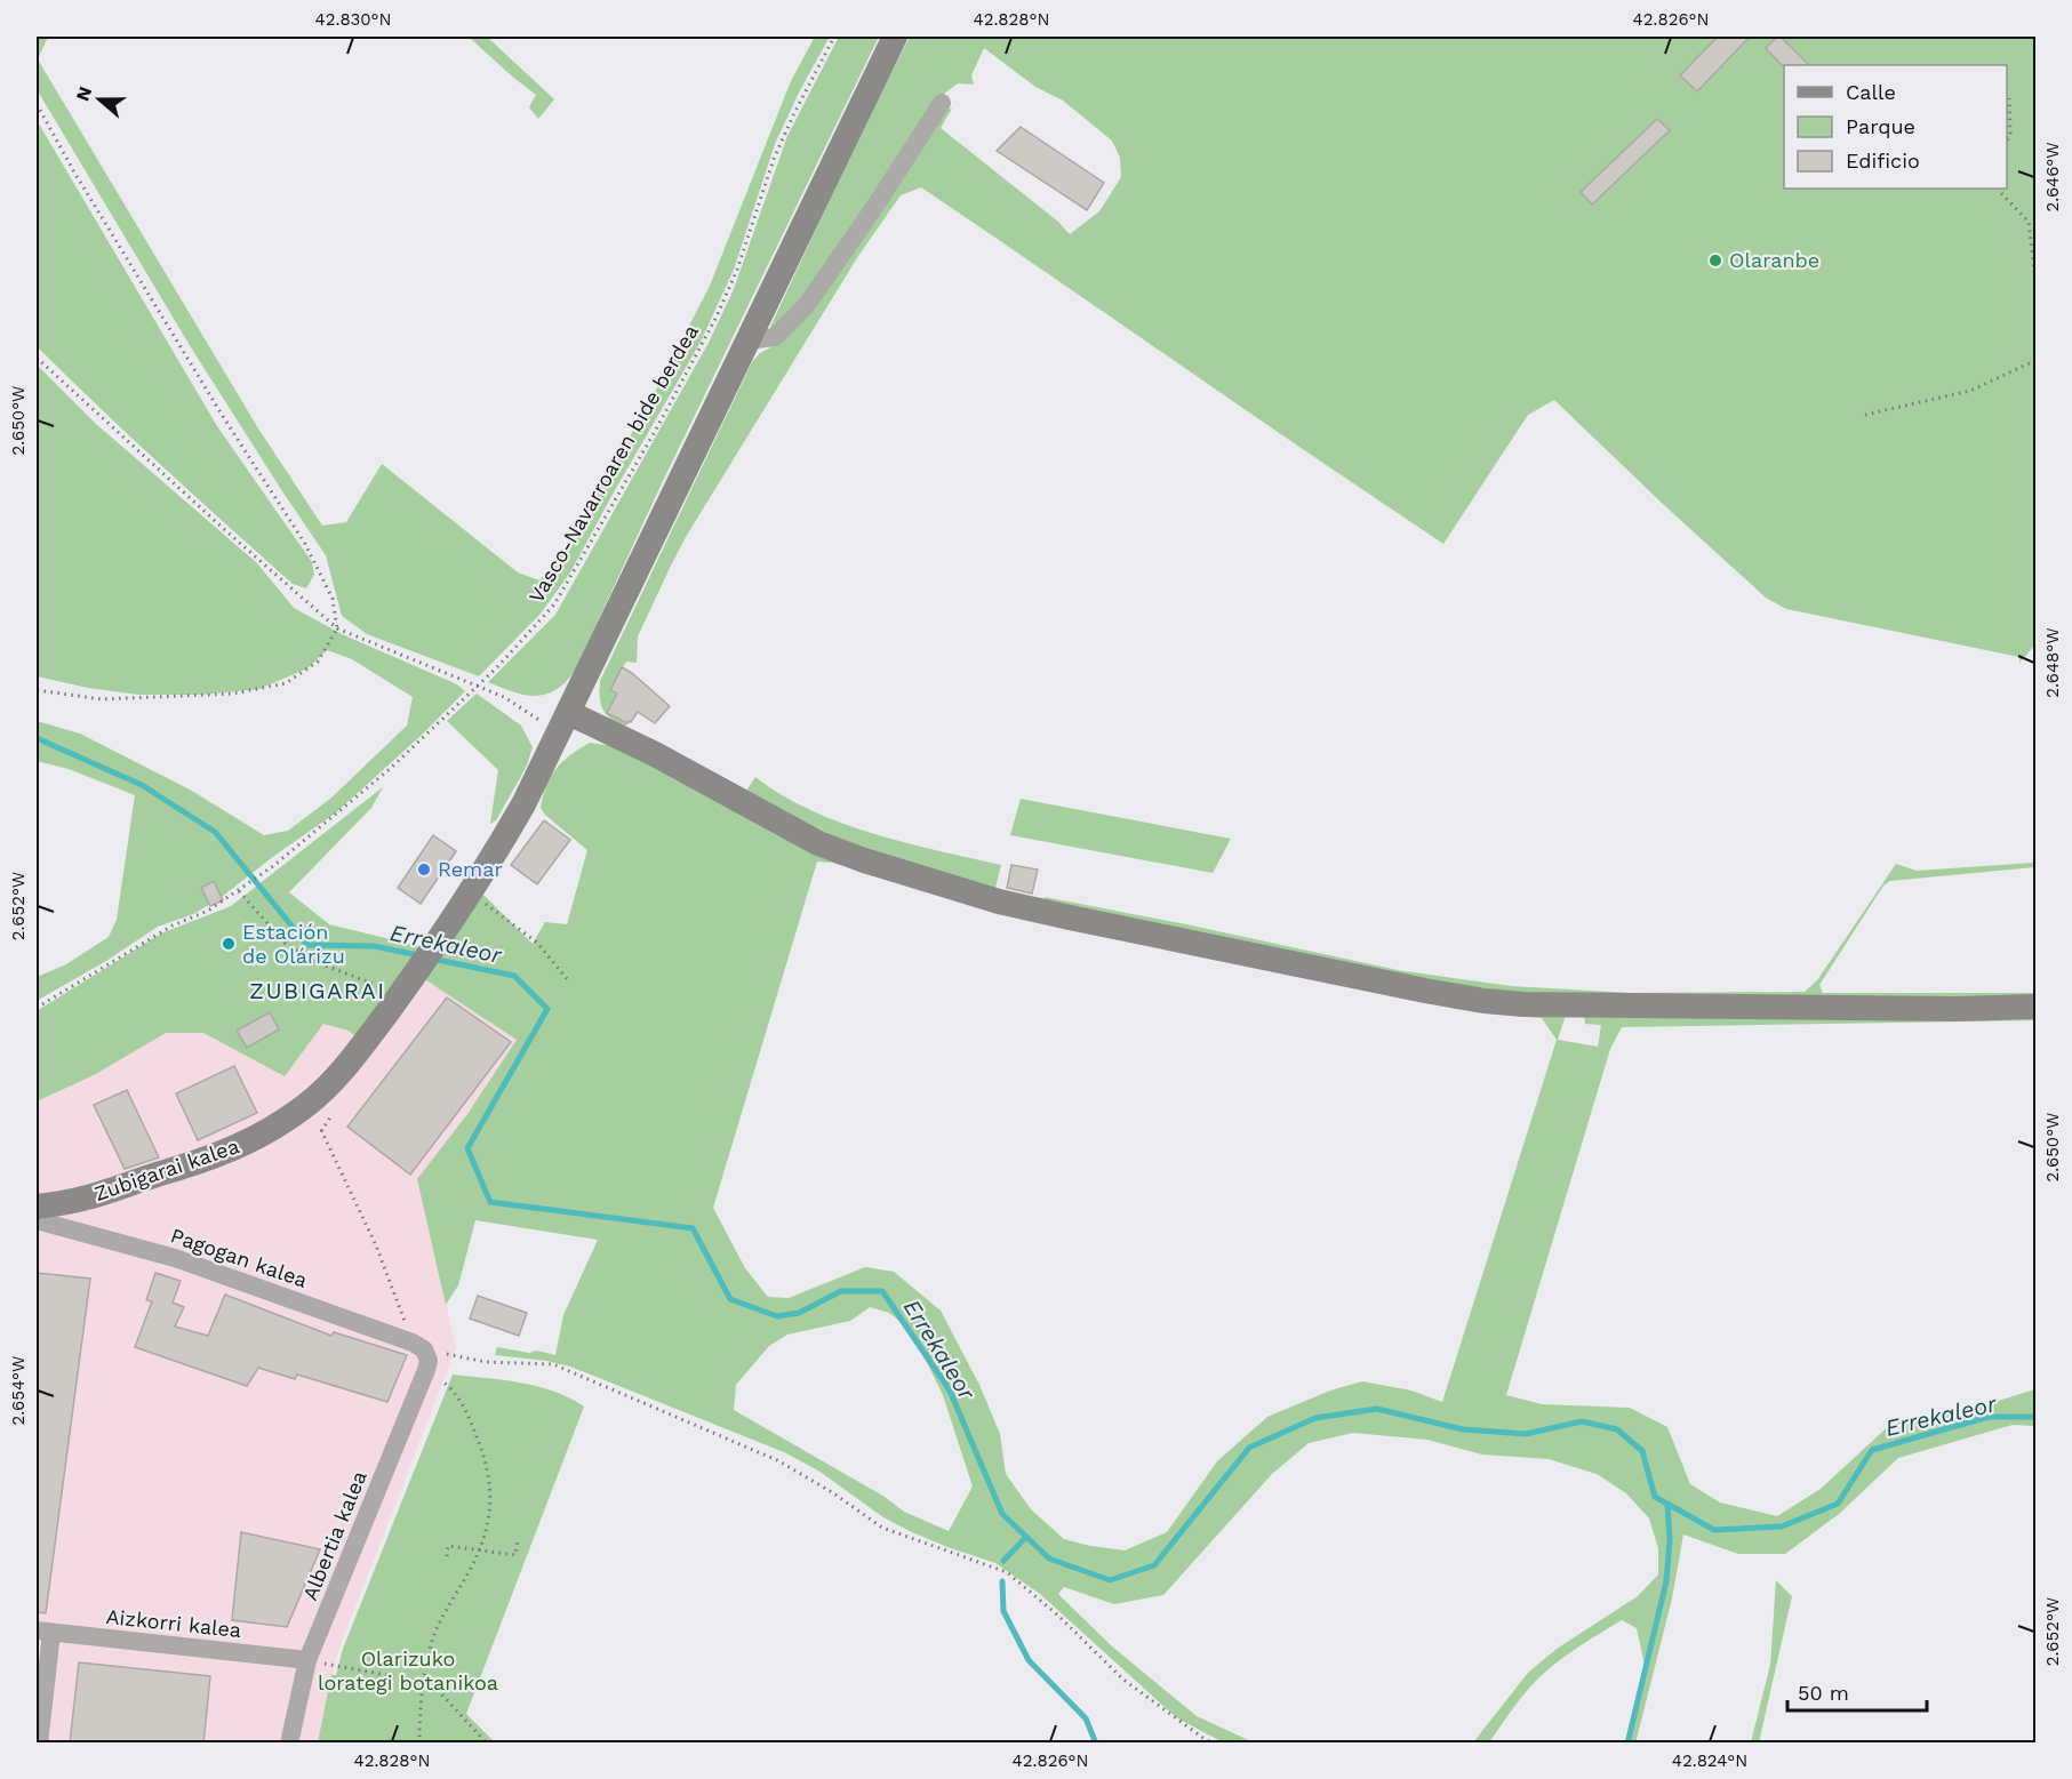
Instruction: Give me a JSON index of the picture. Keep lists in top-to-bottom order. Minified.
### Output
{"streets":{"street":["Zubigarai kalea","Pagogan kalea","Albertia kalea","Aizkorri kalea"],"path":["Vasco-Navarroaren bide berdea"]},"crossings":[["Pagogan kalea","Albertia kalea"],["Albertia kalea","Aizkorri kalea"]],"districts":["ZUBIGARAI"],"water":["Errekaleor"],"parks":["Olarizuko lorategi botanikoa"],"places":["Olaranbe","Remar","Estación de Olárizu"],"legend":["Calle","Parque","Edificio"],"scale_bar":"50 m","north":"left","coordinates":["42.830°N","42.828°N","42.826°N","2.646°W","2.650°W","2.648°W","2.652°W","2.654°W","42.824°N"]}
